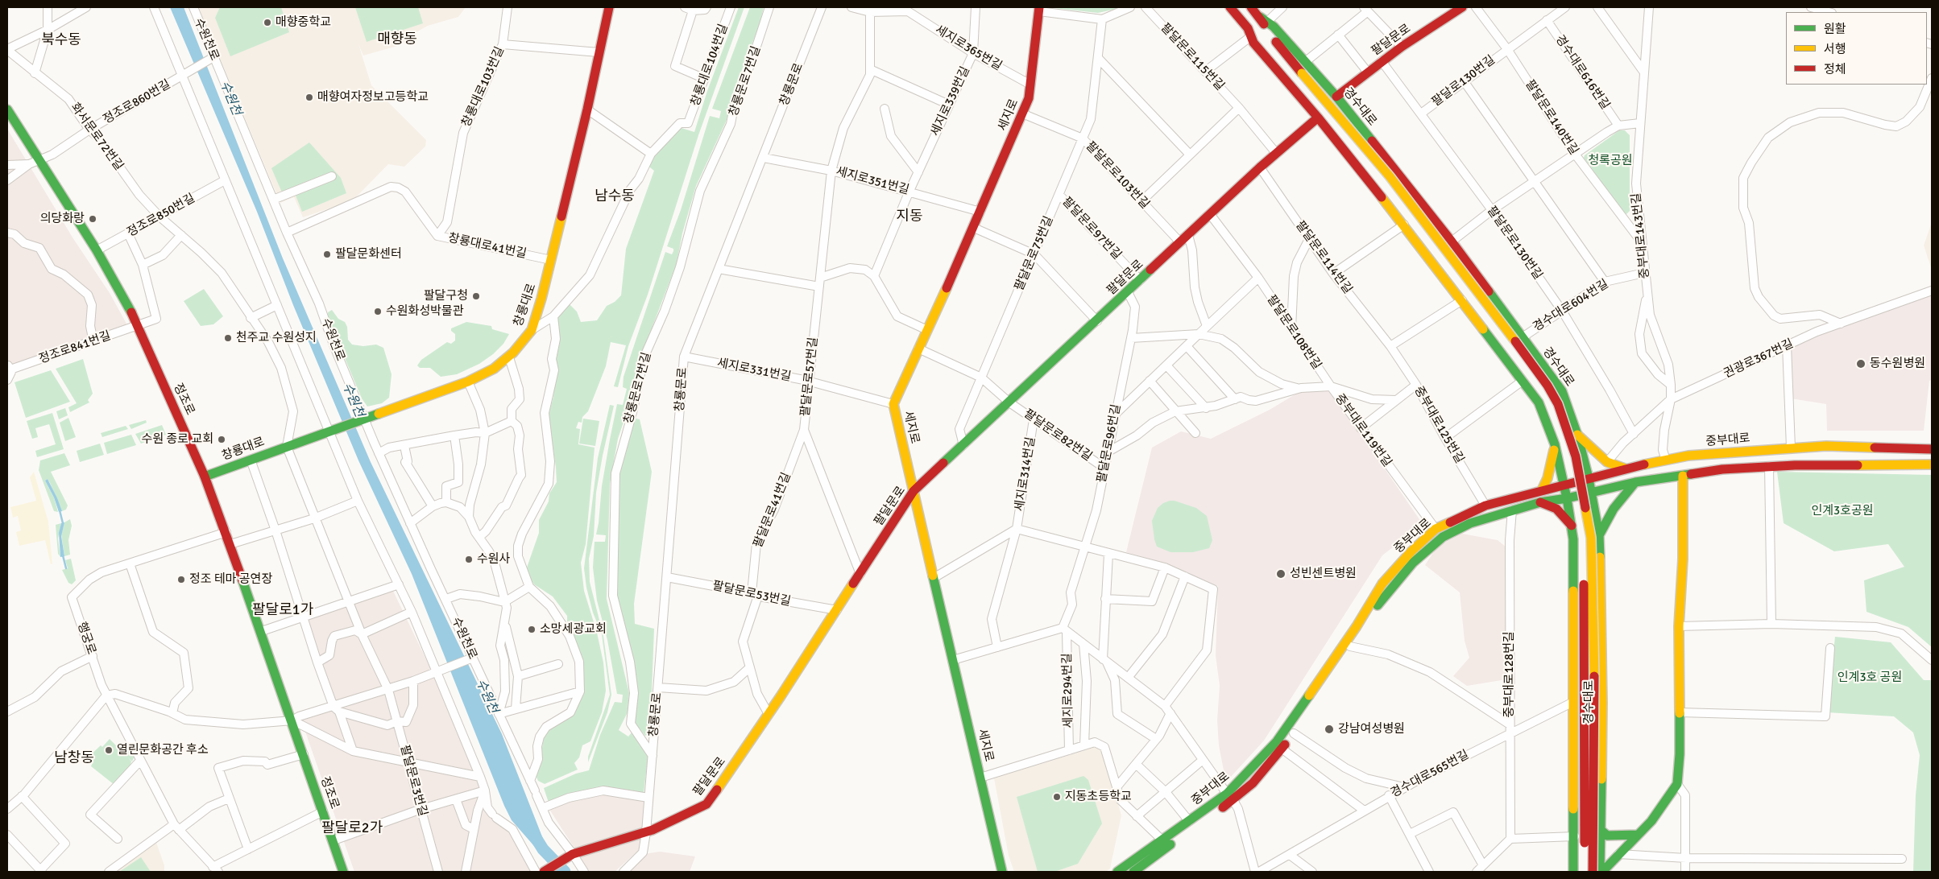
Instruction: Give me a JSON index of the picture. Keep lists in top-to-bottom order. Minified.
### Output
{"streets":{"main road":["팔달문로","경수대로","세지로","창룡대로","정조로","중부대로"],"street":["수원천로","세지로365번길","팔달문로115번길","창룡대로104번길","경수대로616번길","창룡문로7번길","팔달로130번길","창룡문로","창룡대로103번길","세지로339번길","정조로860번길","팔달문로140번길","화서문로72번길","팔달문로103번길","세지로351번길","정조로850번길","팔달문로97번길","중부대로143번길","팔달문로130번길","창룡대로41번길","팔달문로75번길","팔달문로114번길","경수대로604번길","팔달문로108번길","정조로841번길","권광로367번길","세지로331번길","팔달문로57번길","중부대로125번길","중부대로119번길","팔달문로82번길","팔달문로96번길","세지로314번길","팔달문로41번길","팔달문로53번길","행궁로","중부대로128번길","세지로294번길","경수대로565번길","팔달문로3번길"]},"crossings":[["수원천로","팔달문로"],["수원천로","정조로860번길"],["수원천로","창룡대로41번길"],["수원천로","창룡대로"],["팔달문로","팔달문로115번길"],["팔달문로","창룡문로"],["팔달문로","경수대로"],["팔달문로","세지로"],["팔달문로","팔달문로103번길"],["팔달문로","팔달문로97번길"],["팔달문로","팔달문로130번길"],["팔달문로","팔달문로75번길"],["팔달문로","팔달문로114번길"],["팔달문로","팔달문로108번길"],["팔달문로","팔달문로57번길"],["팔달문로","팔달문로82번길"],["팔달문로","팔달문로96번길"],["팔달문로","팔달문로41번길"],["팔달문로","팔달문로53번길"],["세지로365번길","세지로339번길"],["세지로365번길","세지로"],["세지로365번길","팔달문로57번길"],["창룡문로7번길","창룡문로"],["팔달로130번길","팔달문로140번길"],["팔달로130번길","팔달문로130번길"],["창룡문로","세지로351번길"],["창룡문로","세지로331번길"],["창룡문로","팔달문로53번길"],["창룡대로103번길","창룡대로41번길"],["세지로339번길","세지로351번길"],["정조로860번길","화서문로72번길"],["정조로860번길","정조로"],["경수대로","경수대로604번길"],["경수대로","중부대로"],["경수대로","경수대로565번길"],["세지로","팔달문로103번길"],["세지로","세지로351번길"],["세지로","세지로331번길"],["세지로","팔달문로82번길"],["팔달문로140번길","중부대로143번길"],["화서문로72번길","정조로850번길"],["화서문로72번길","창룡대로"],["화서문로72번길","팔달문로3번길"],["팔달문로103번길","팔달문로75번길"],["세지로351번길","팔달문로57번길"],["정조로850번길","정조로"],["팔달문로97번길","팔달문로75번길"],["중부대로143번길","경수대로604번길"],["중부대로143번길","권광로367번길"],["중부대로143번길","중부대로"],["팔달문로130번길","경수대로604번길"],["팔달문로130번길","권광로367번길"],["창룡대로41번길","창룡대로"],["팔달문로75번길","팔달문로82번길"],["팔달문로114번길","중부대로125번길"],["창룡대로","정조로"],["창룡대로","팔달문로3번길"],["팔달문로108번길","중부대로119번길"],["팔달문로108번길","팔달문로82번길"],["정조로841번길","정조로"],["세지로331번길","팔달문로57번길"],["팔달문로57번길","팔달문로41번길"],["정조로","행궁로"],["중부대로125번길","중부대로"],["중부대로119번길","팔달문로82번길"],["중부대로119번길","중부대로"],["팔달문로82번길","팔달문로96번길"],["팔달문로82번길","세지로314번길"],["중부대로","중부대로128번길"],["팔달문로96번길","세지로294번길"],["팔달문로41번길","팔달문로53번길"],["중부대로128번길","경수대로565번길"]],"districts":["매향동","북수동","남수동","지동","팔달로1가","남창동","팔달로2가"],"water":["수원천"],"parks":["청록공원","인계3호공원","인계3호 공원"],"places":["매향중학교","매향여자정보고등학교","의당화랑","팔달문화센터","팔달구청","수원화성박물관","천주교 수원성지","동수원병원","수원 종로 교회","수원사","성빈센트병원","정조 테마 공연장","소망세광교회","강남여성병원","열린문화공간 후소","지동초등학교"],"legend":["원활","서행","정체"]}
